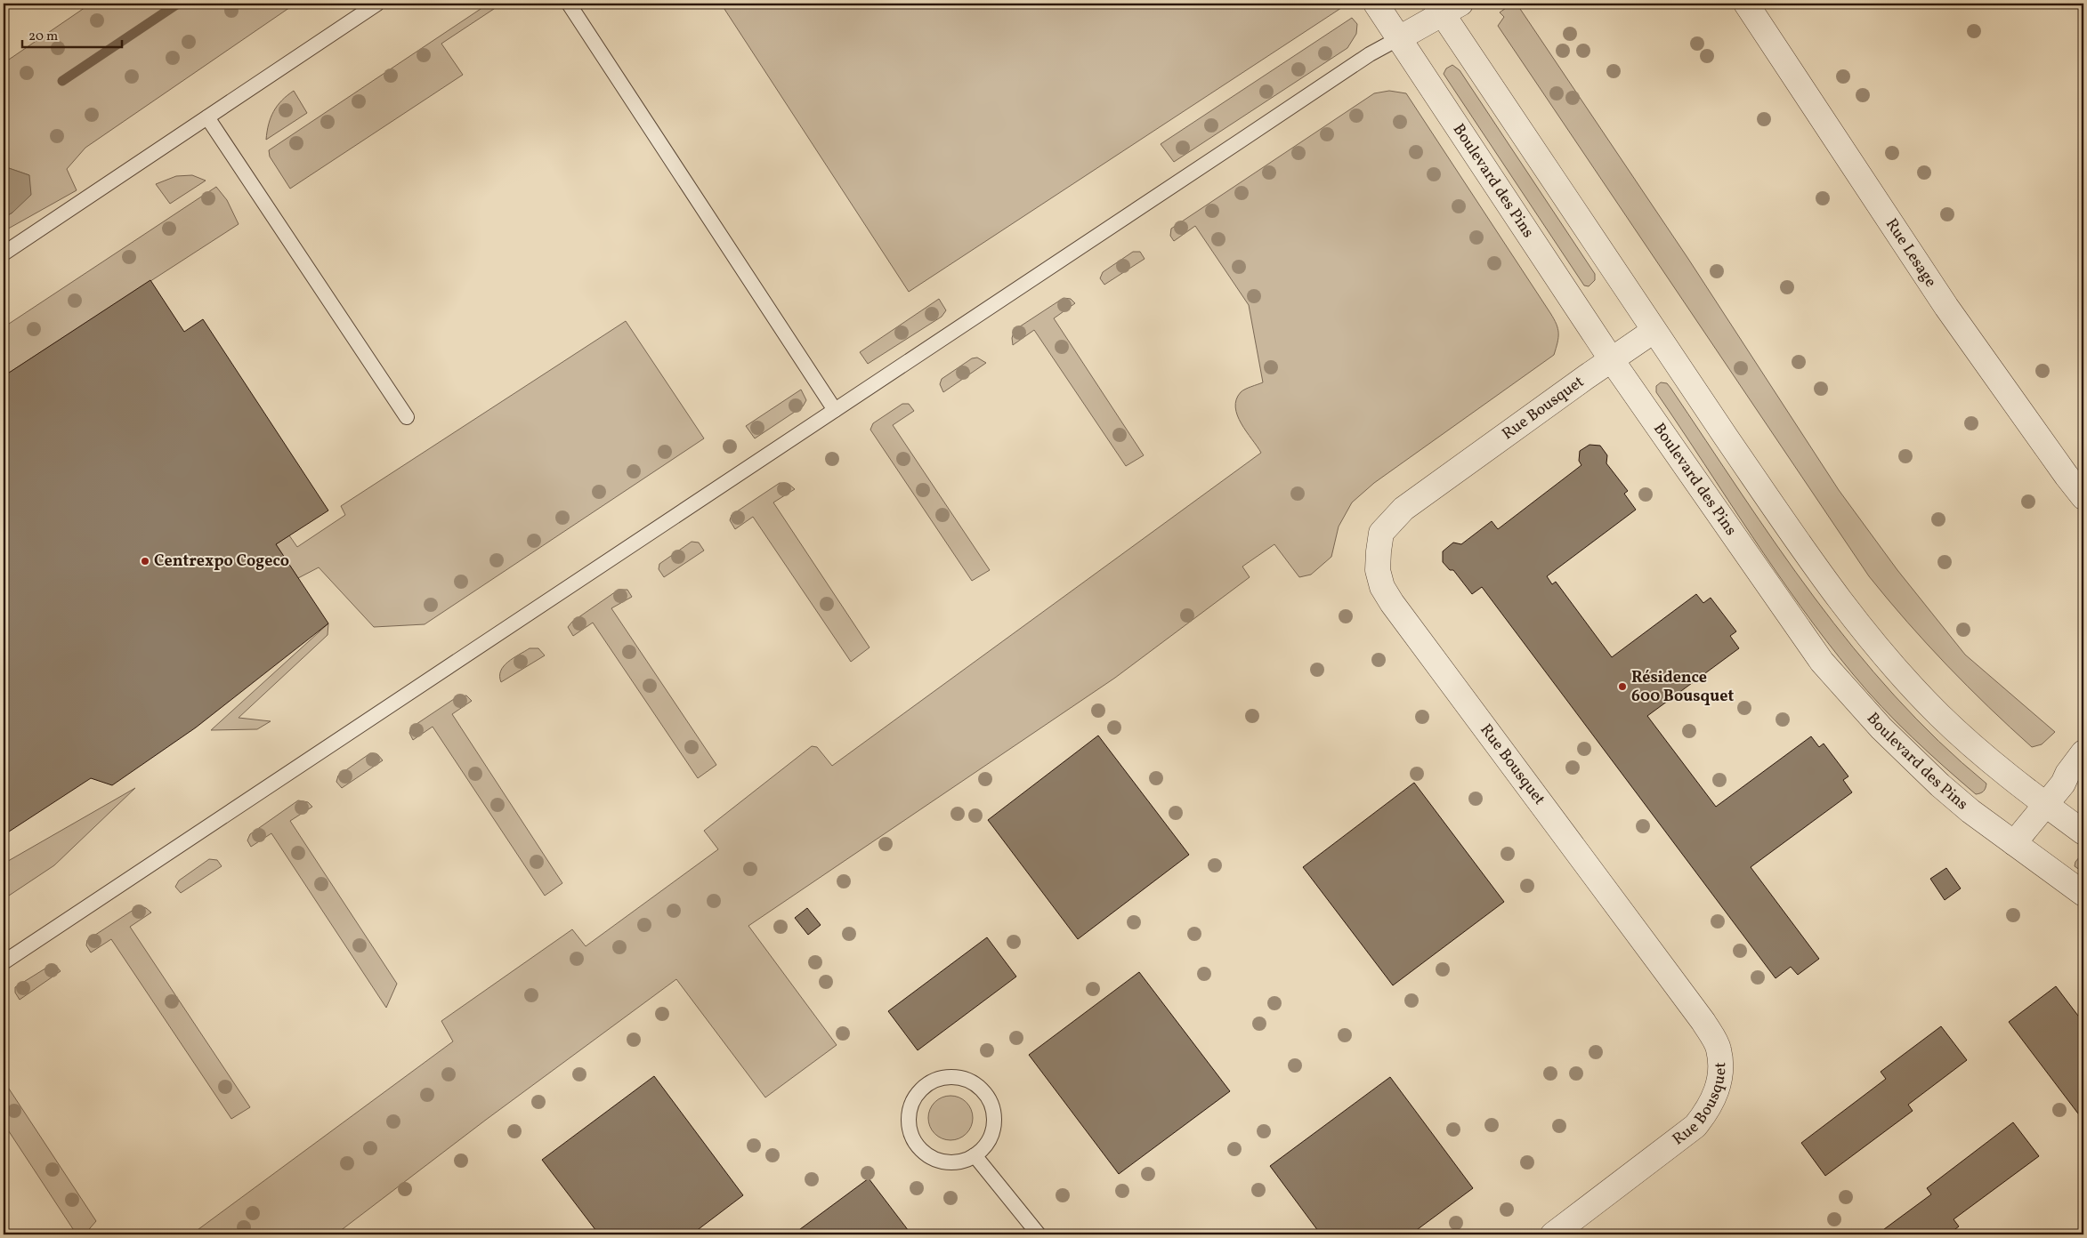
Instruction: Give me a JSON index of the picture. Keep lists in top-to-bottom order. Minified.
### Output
{"streets":{"street":["Boulevard des Pins","Rue Lesage","Rue Bousquet"]},"crossings":[["Boulevard des Pins","Rue Bousquet"]],"places":["Centrexpo Cogeco","Résidence 600 Bousquet"],"scale_bar":"20 m"}
